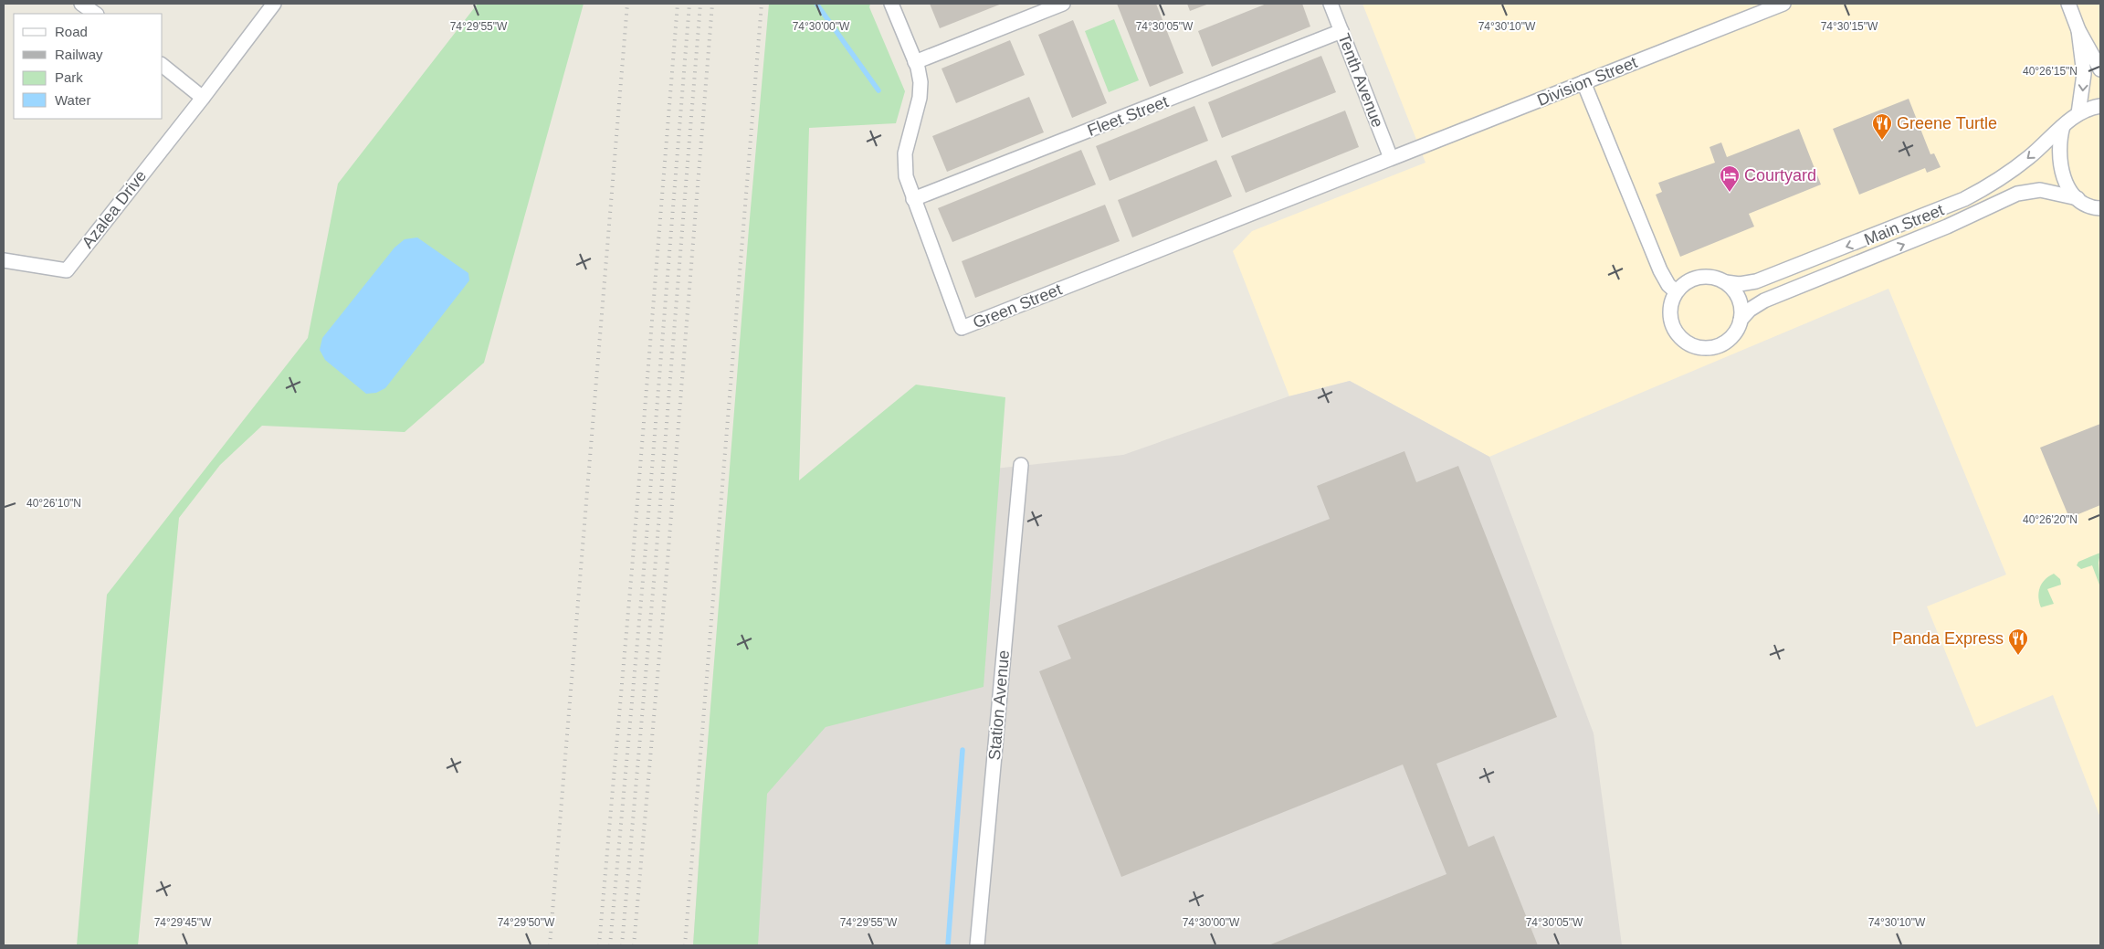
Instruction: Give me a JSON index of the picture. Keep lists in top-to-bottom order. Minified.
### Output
{"streets":{"street":["Tenth Avenue","Division Street","Fleet Street","Azalea Drive","Main Street","Green Street","Station Avenue"]},"crossings":[["Tenth Avenue","Division Street"],["Tenth Avenue","Fleet Street"],["Tenth Avenue","Green Street"],["Division Street","Green Street"],["Fleet Street","Green Street"]],"places":{"restaurant":["Greene Turtle","Panda Express"],"hotel":["Courtyard"]},"legend":["Road","Railway","Park","Water"],"coordinates":["74°29'55\"W","74°30'00\"W","74°30'05\"W","74°30'10\"W","74°30'15\"W","40°26'15\"N","40°26'10\"N","40°26'20\"N","74°29'45\"W","74°29'50\"W"]}
